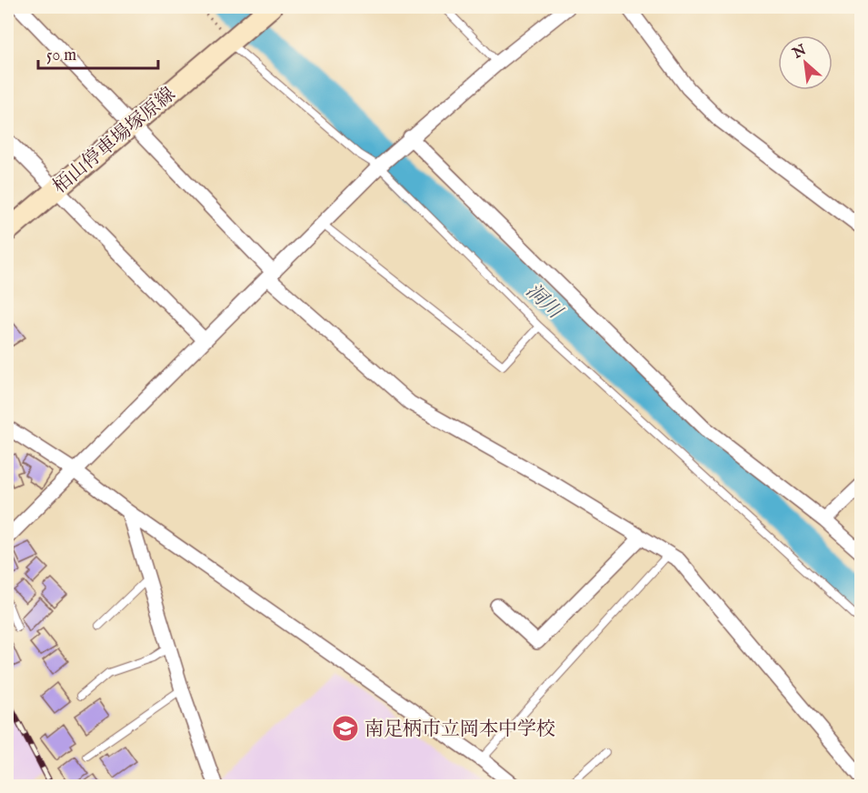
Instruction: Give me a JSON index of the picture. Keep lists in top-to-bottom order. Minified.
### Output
{"streets":{"main road":["栢山停車場塚原線"]},"water":["洞川"],"places":{"school or university":["南足柄市立岡本中学校"]},"scale_bar":"50 m","north":"top left"}
